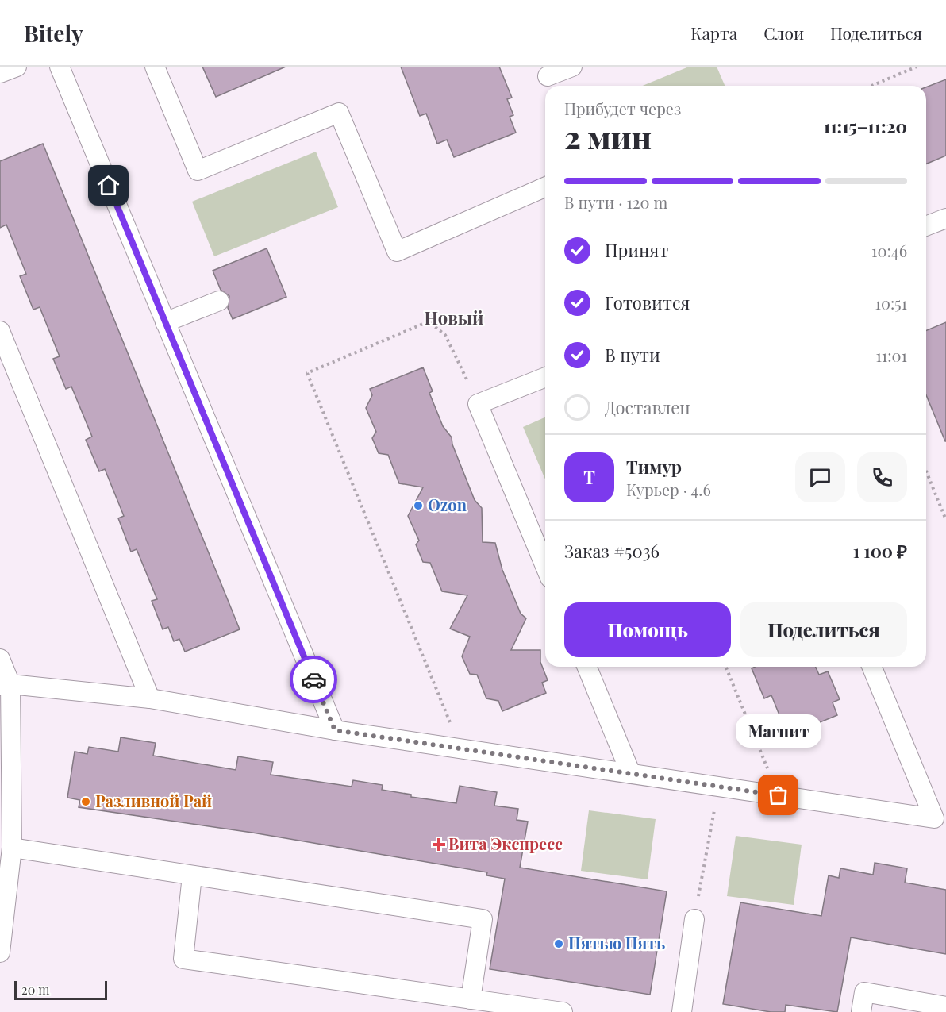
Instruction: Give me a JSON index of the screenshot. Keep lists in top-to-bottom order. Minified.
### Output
{"districts":["Новый"],"places":{"other":["Ozon","Магнит","Разливной Рай","Пятью Пять"],"health":["Вита Экспресс"]},"scale_bar":"20 m","page":{"header":"Bitely","nav":["Карта","Слои","Поделиться"],"heading":["2 мин","Прибудет через","11:15–11:20"],"panel":["Тимур","Курьер · 4.6","Заказ #5036","1 100 ₽"],"bar":"В пути · 120 m","list":[["Принят","10:46"],["Готовится","10:51"],["В пути","11:01"],"Доставлен"],"round":"Т","buttons":["Помощь","Поделиться"],"bubble":"Магнит","scale":"20 m"}}
